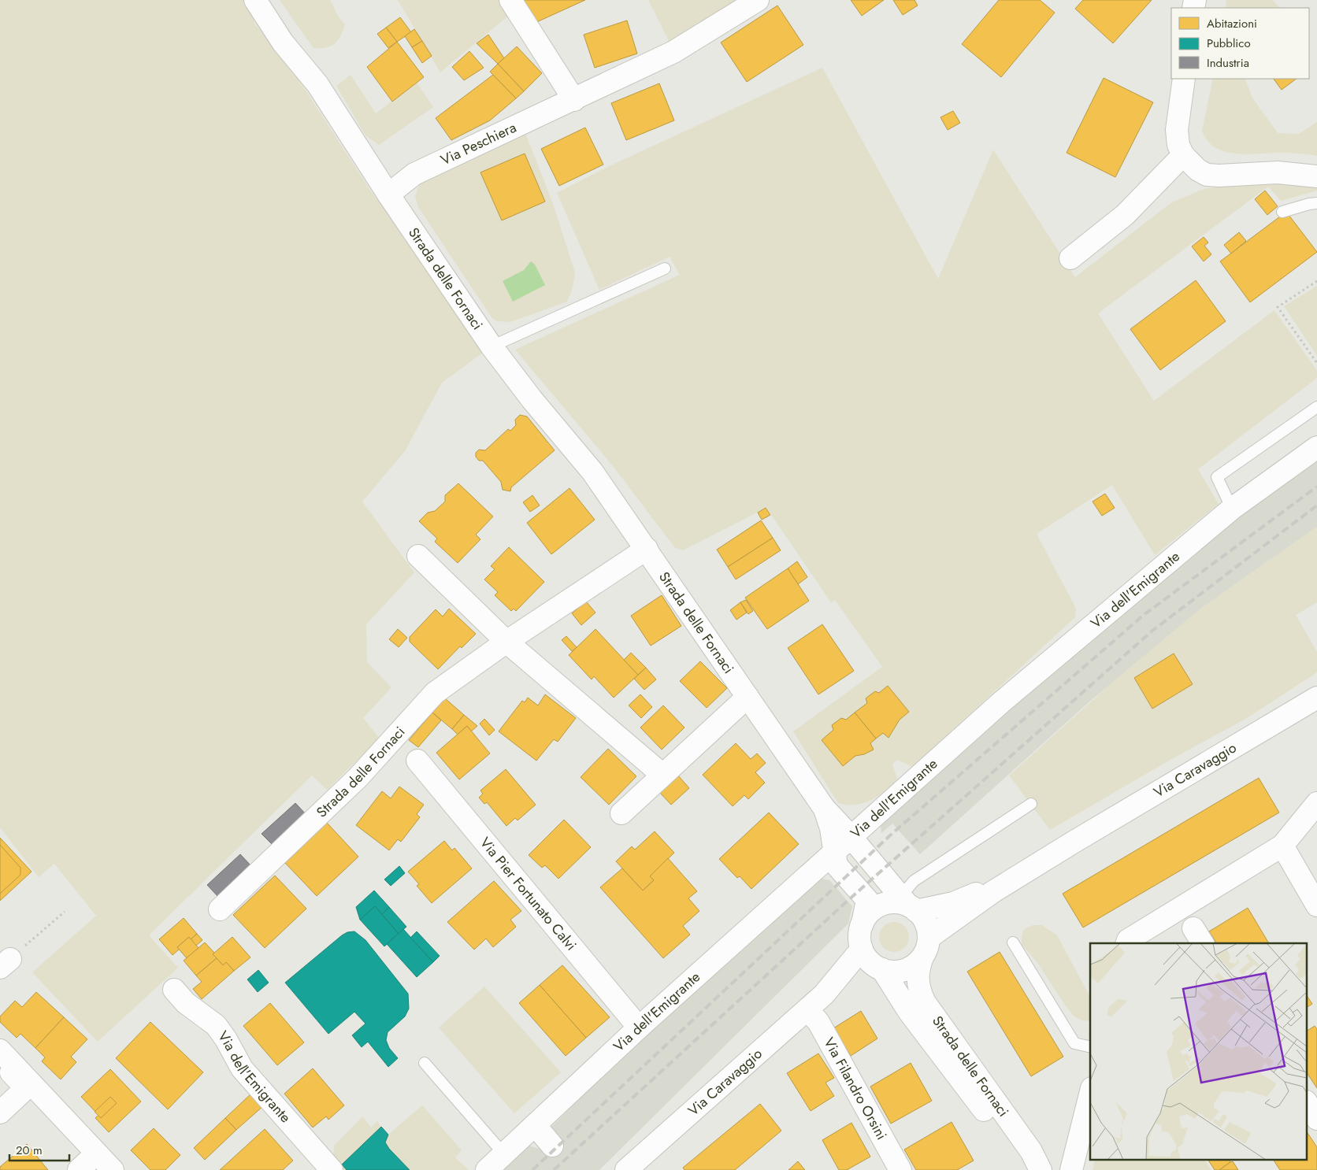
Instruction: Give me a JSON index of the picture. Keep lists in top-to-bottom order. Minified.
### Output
{"streets":{"street":["Via Peschiera","Strada delle Fornaci","Via dell'Emigrante","Via Caravaggio","Via Pier Fortunato Calvi","Via Filandro Orsini"]},"crossings":[["Via Peschiera","Strada delle Fornaci"],["Strada delle Fornaci","Via dell'Emigrante"],["Strada delle Fornaci","Via Caravaggio"],["Via dell'Emigrante","Via Pier Fortunato Calvi"],["Via Caravaggio","Via Filandro Orsini"]],"legend":["Abitazioni","Pubblico","Industria"],"scale_bar":"20 m"}
